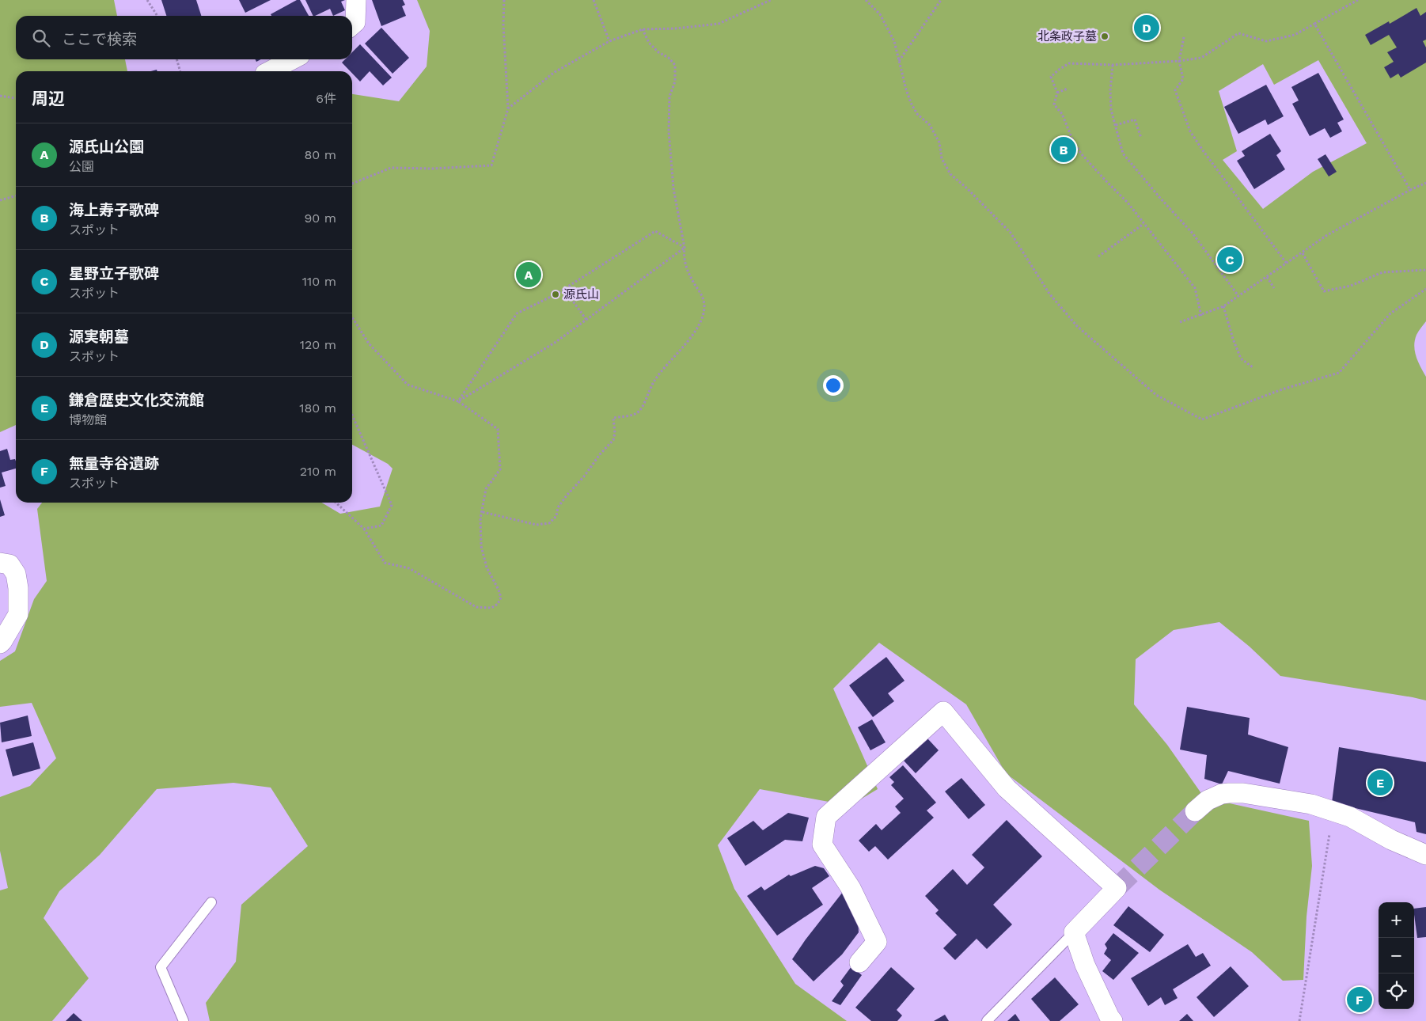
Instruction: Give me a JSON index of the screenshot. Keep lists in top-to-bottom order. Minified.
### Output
{"places":["北条政子墓","源氏山"],"page":{"pins":["D","B","C","A","E","F"],"search":"ここで検索","heading":["周辺","6件"],"list":[{"mark":"A","name":"源氏山公園","note":"公園","value":"80 m"},{"mark":"B","name":"海上寿子歌碑","note":"スポット","value":"90 m"},{"mark":"C","name":"星野立子歌碑","note":"スポット","value":"110 m"},{"mark":"D","name":"源実朝墓","note":"スポット","value":"120 m"},{"mark":"E","name":"鎌倉歴史文化交流館","note":"博物館","value":"180 m"},{"mark":"F","name":"無量寺谷遺跡","note":"スポット","value":"210 m"}],"map_buttons":["+","−"]}}
